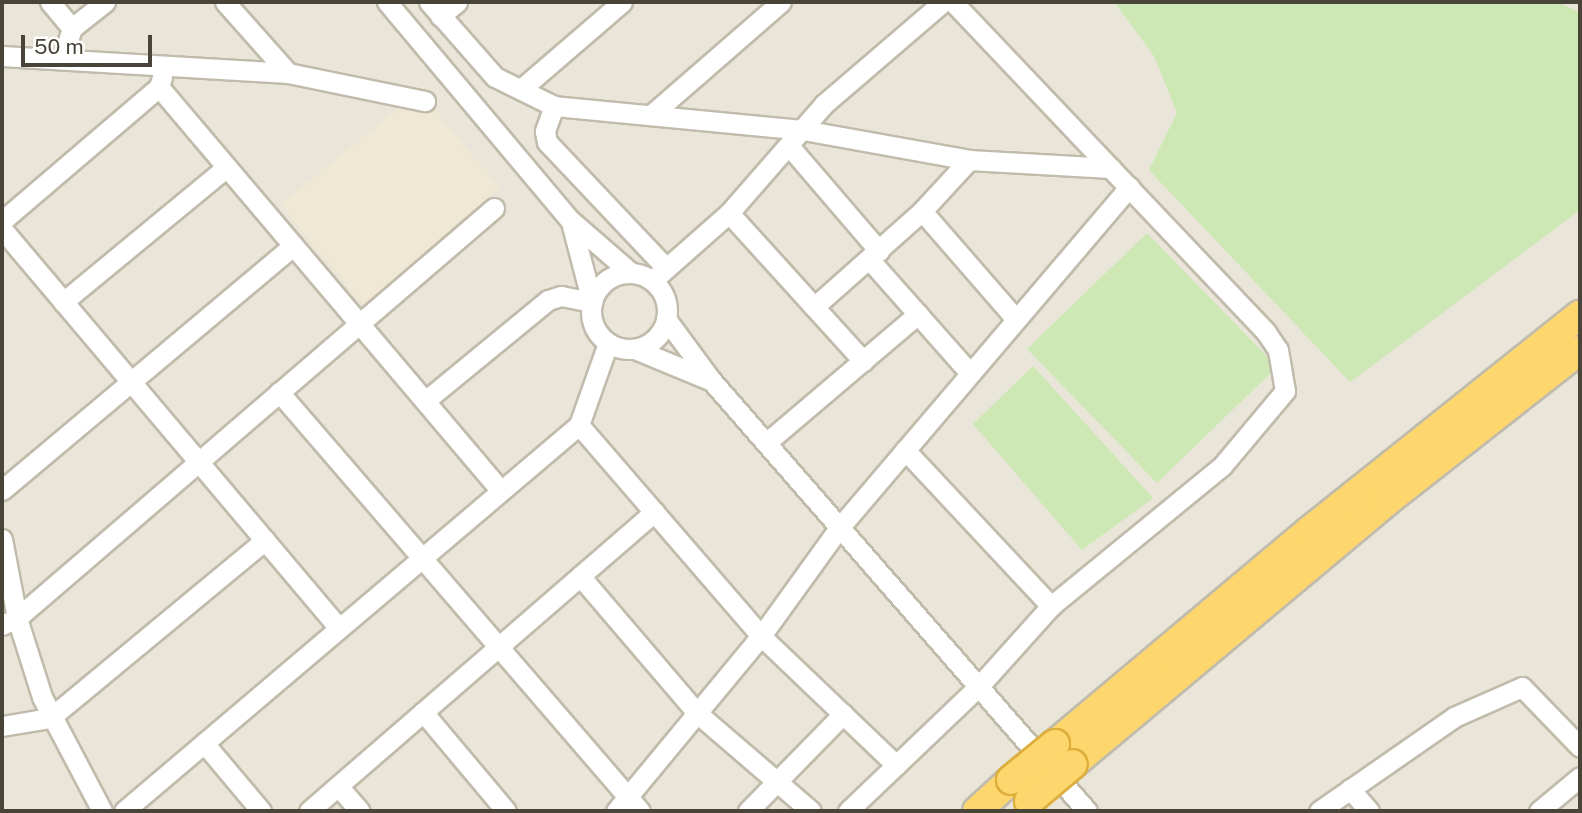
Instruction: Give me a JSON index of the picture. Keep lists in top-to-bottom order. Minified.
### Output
{"scale_bar":"50 m"}
